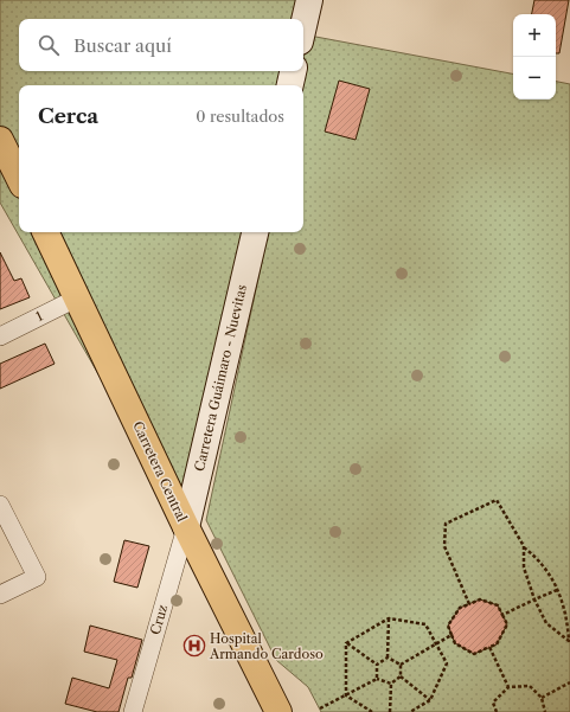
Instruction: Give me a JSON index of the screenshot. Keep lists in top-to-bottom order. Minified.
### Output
{"streets":{"highway":["Carretera Central"],"main road":["Carretera Guáimaro - Nuevitas"],"street":["1","Cruz"]},"crossings":[["1","Carretera Central"],["Carretera Guáimaro - Nuevitas","Carretera Central"],["Carretera Guáimaro - Nuevitas","Cruz"],["Carretera Central","Cruz"]],"places":{"hospital":["Hospital Armando Cardoso"]},"page":{"map_buttons":["+","−"],"search":"Buscar aquí","heading":["Cerca","0 resultados"]}}
